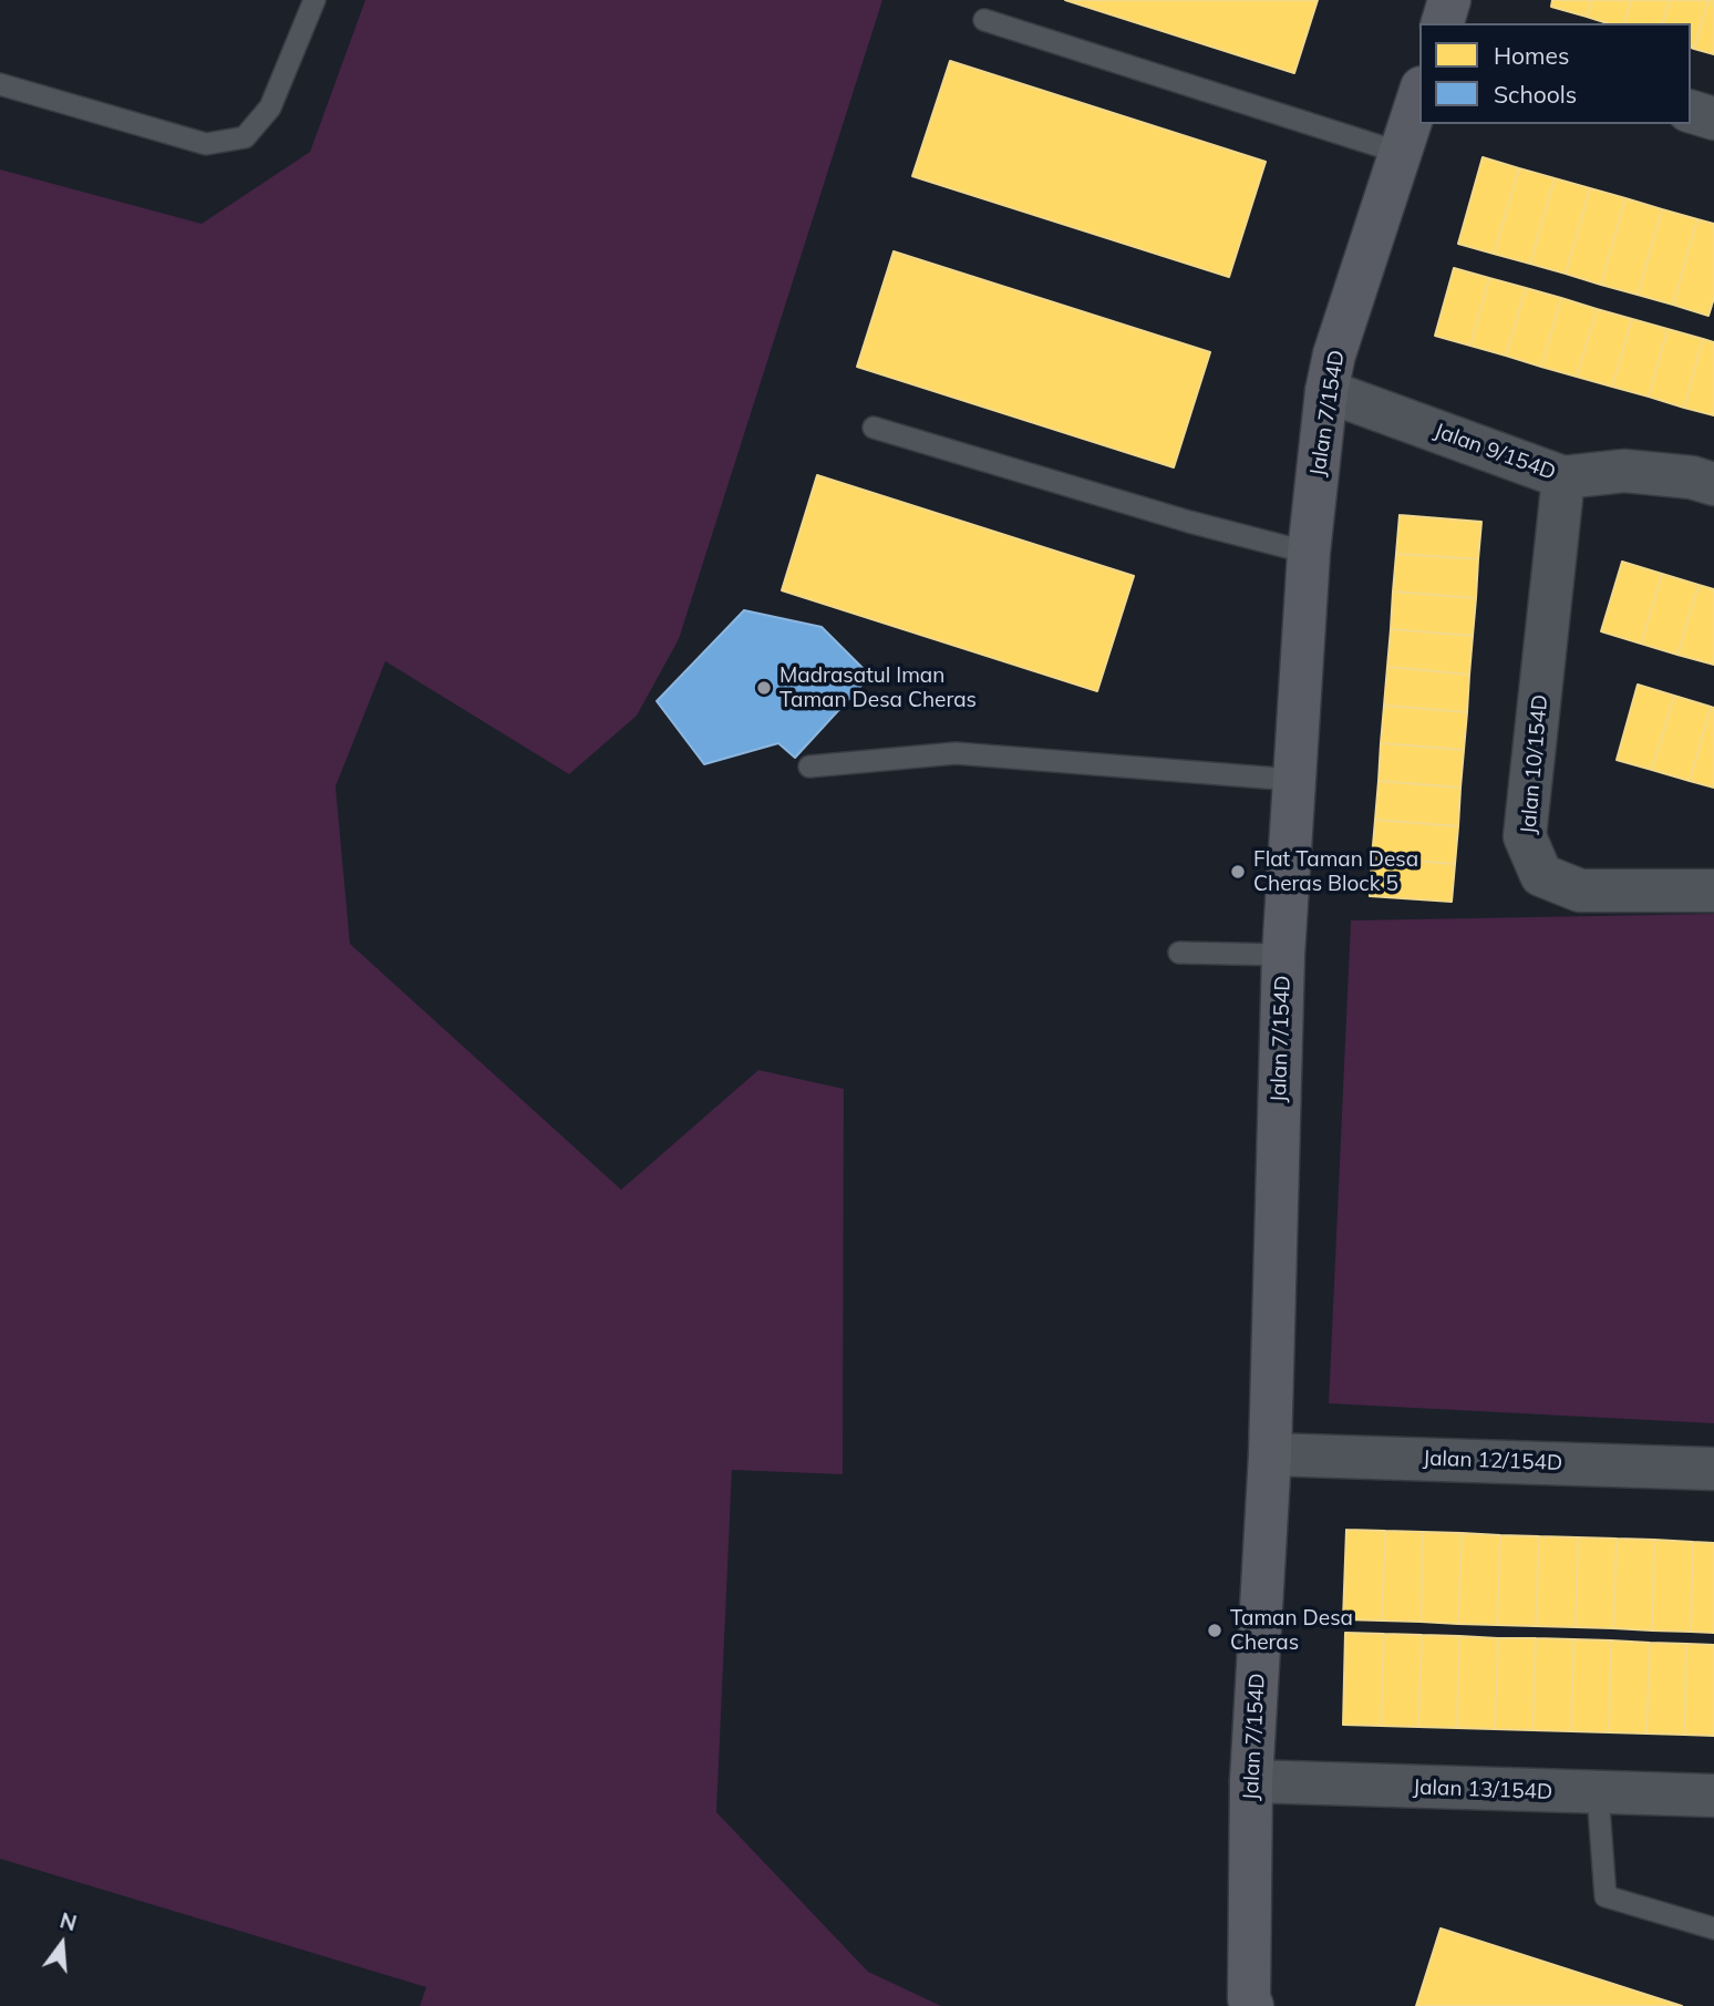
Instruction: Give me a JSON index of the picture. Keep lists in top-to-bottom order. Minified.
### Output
{"streets":{"street":["Jalan 7/154D","Jalan 9/154D","Jalan 10/154D","Jalan 12/154D","Jalan 13/154D"]},"crossings":[["Jalan 7/154D","Jalan 9/154D"],["Jalan 7/154D","Jalan 12/154D"],["Jalan 7/154D","Jalan 13/154D"],["Jalan 9/154D","Jalan 10/154D"]],"places":["Madrasatul Iman Taman Desa Cheras","Flat Taman Desa Cheras Block 5","Taman Desa Cheras"],"legend":["Homes","Schools"],"north":"top"}
